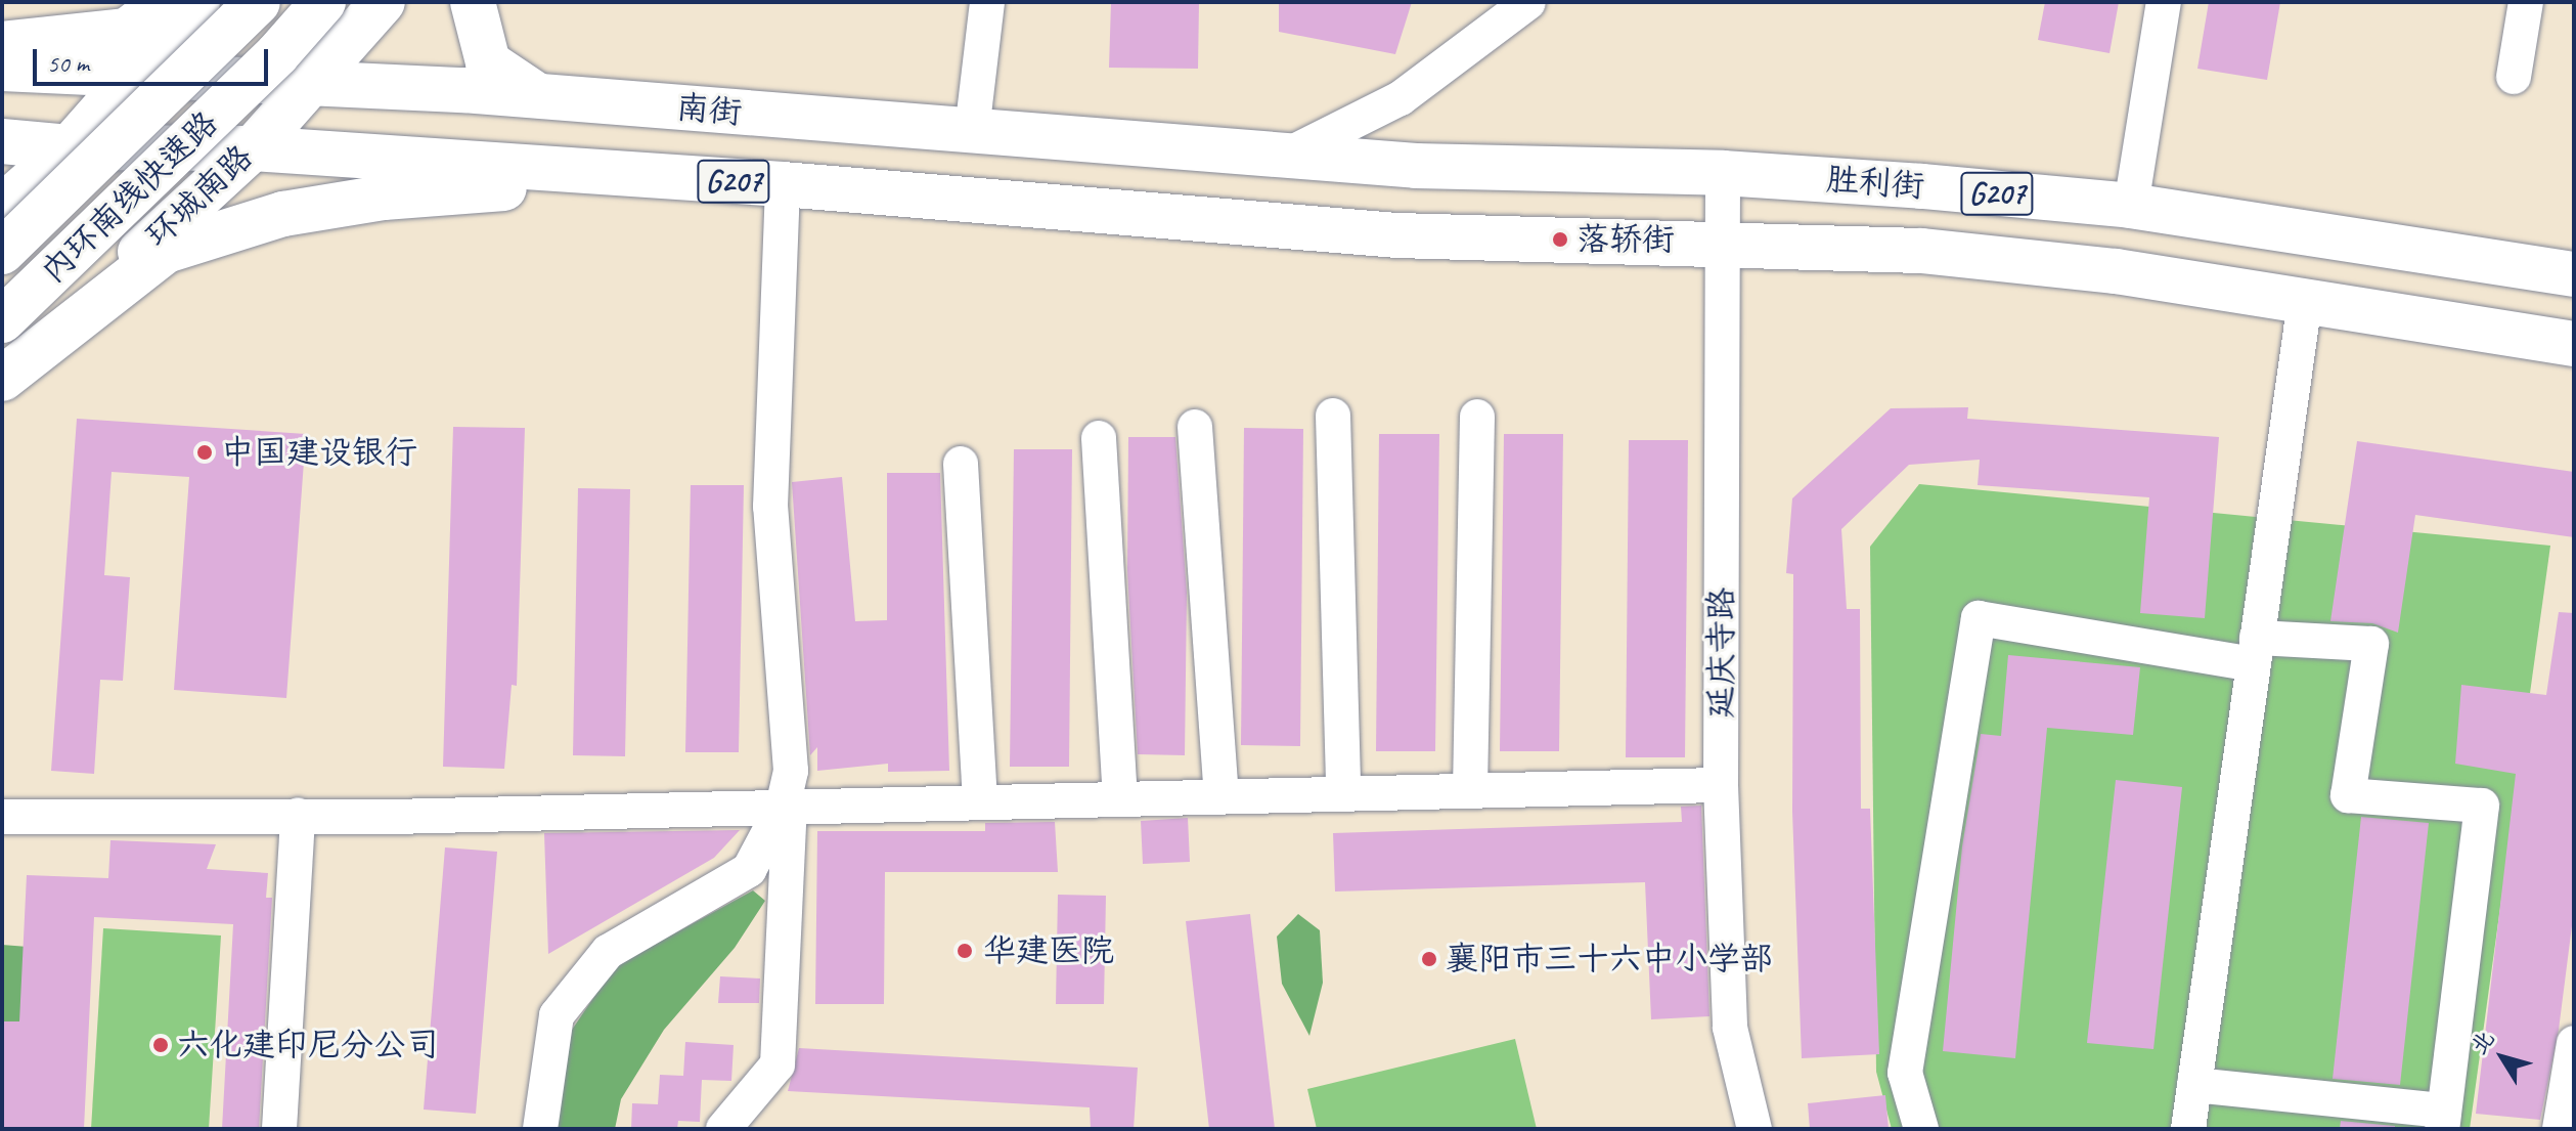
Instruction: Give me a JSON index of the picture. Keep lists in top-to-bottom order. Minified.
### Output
{"streets":{"main road":["南街","G207","胜利街","环城南路","内环南线快速路"],"street":["延庆寺路"]},"crossings":[["南街","胜利街"],["南街","环城南路"],["南街","延庆寺路"],["胜利街","延庆寺路"]],"places":["落轿街","中国建设银行","华建医院","襄阳市三十六中小学部","六化建印尼分公司"],"scale_bar":"50 m","north":"top left"}
